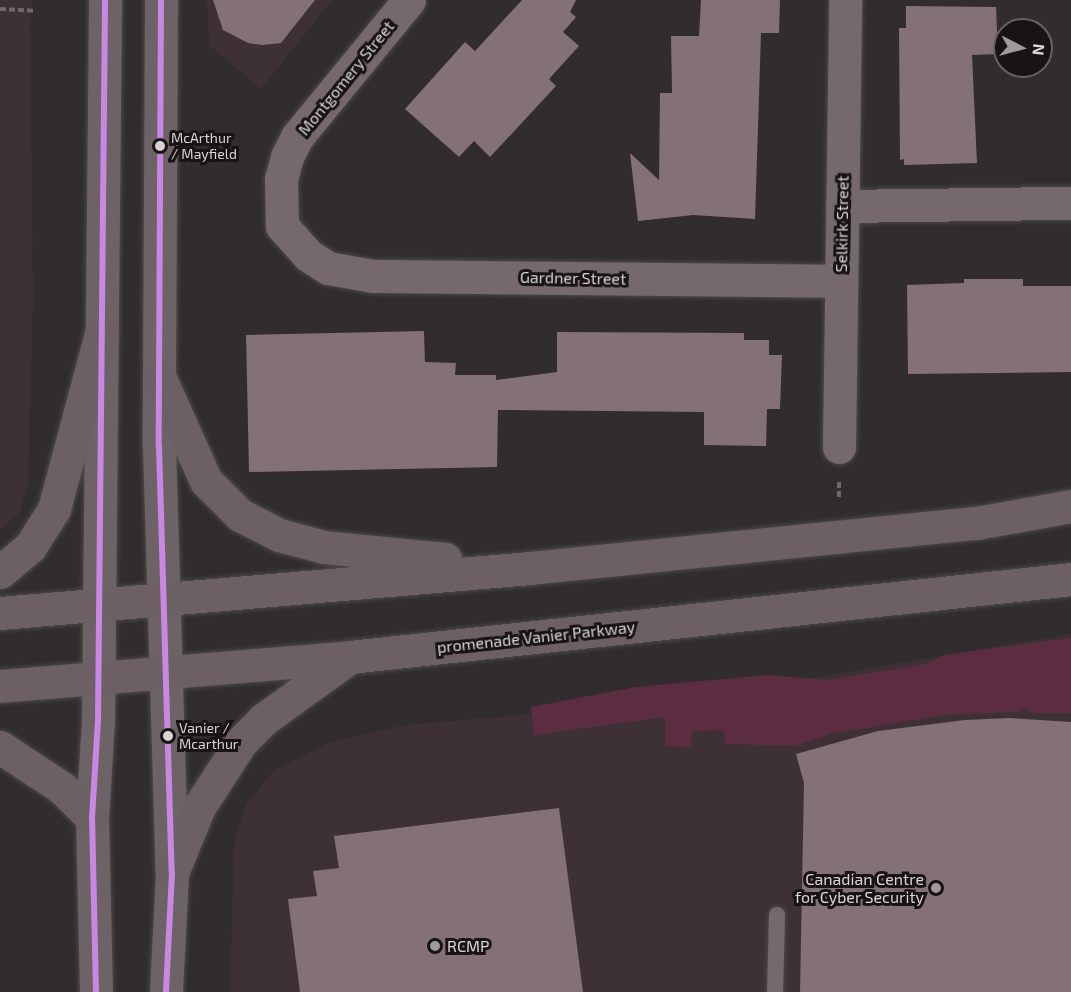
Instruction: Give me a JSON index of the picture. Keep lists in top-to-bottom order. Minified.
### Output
{"streets":{"main road":["promenade Vanier Parkway"],"street":["Montgomery Street","Selkirk Street","Gardner Street"]},"crossings":[["Montgomery Street","Gardner Street"],["Selkirk Street","Gardner Street"]],"places":["McArthur / Mayfield","Vanier / Mcarthur","Canadian Centre for Cyber Security","RCMP"],"north":"right"}
